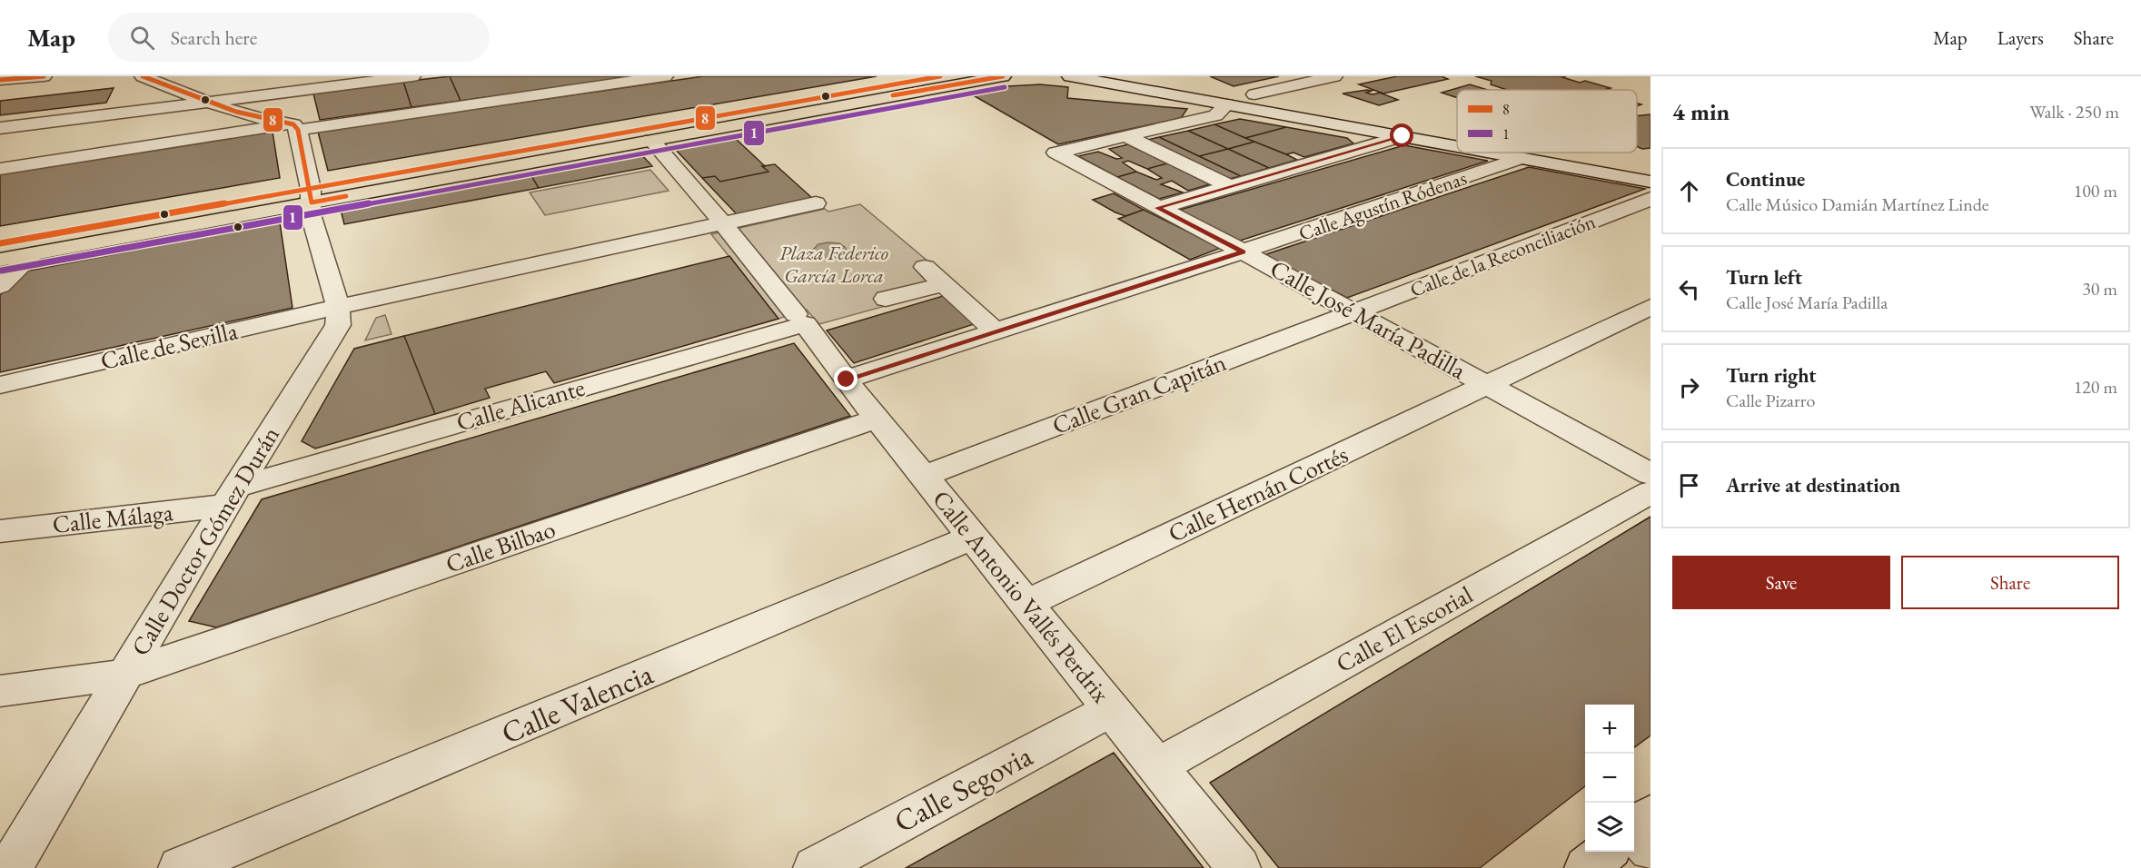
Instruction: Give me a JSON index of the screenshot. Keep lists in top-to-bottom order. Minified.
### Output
{"streets":{"street":["Calle Agustín Ródenas","Calle de la Reconciliación","Calle José María Padilla","Calle de Sevilla","Calle Gran Capitán","Calle Alicante","Calle Hernán Cortés","Calle Málaga","Calle Doctor Gómez Durán","Calle Bilbao","Calle Antonio Vallés Perdrix","Calle El Escorial","Calle Valencia","Calle Segovia"]},"crossings":[["Calle Agustín Ródenas","Calle José María Padilla"],["Calle Agustín Ródenas","Calle Antonio Vallés Perdrix"],["Calle de la Reconciliación","Calle José María Padilla"],["Calle de la Reconciliación","Calle Gran Capitán"],["Calle José María Padilla","Calle Gran Capitán"],["Calle José María Padilla","Calle Hernán Cortés"],["Calle de Sevilla","Calle Doctor Gómez Durán"],["Calle de Sevilla","Calle Antonio Vallés Perdrix"],["Calle Gran Capitán","Calle Antonio Vallés Perdrix"],["Calle Alicante","Calle Málaga"],["Calle Alicante","Calle Doctor Gómez Durán"],["Calle Alicante","Calle Antonio Vallés Perdrix"],["Calle Hernán Cortés","Calle Antonio Vallés Perdrix"],["Calle Málaga","Calle Doctor Gómez Durán"],["Calle Doctor Gómez Durán","Calle Bilbao"],["Calle Bilbao","Calle Antonio Vallés Perdrix"],["Calle Antonio Vallés Perdrix","Calle El Escorial"],["Calle Antonio Vallés Perdrix","Calle Valencia"],["Calle Antonio Vallés Perdrix","Calle Segovia"]],"parks":["Plaza Federico García Lorca"],"lines":["transit line 8","transit line 1"],"legend":["8","1"],"page":{"header":"Map","search":"Search here","nav":["Map","Layers","Share"],"heading":["4 min","Walk · 250 m"],"list":[["Continue","Calle Músico Damián Martínez Linde","100 m"],["Turn left","Calle José María Padilla","30 m"],["Turn right","Calle Pizarro","120 m"],"Arrive at destination"],"buttons":["Save","Share"],"map_buttons":["+","−"]}}
